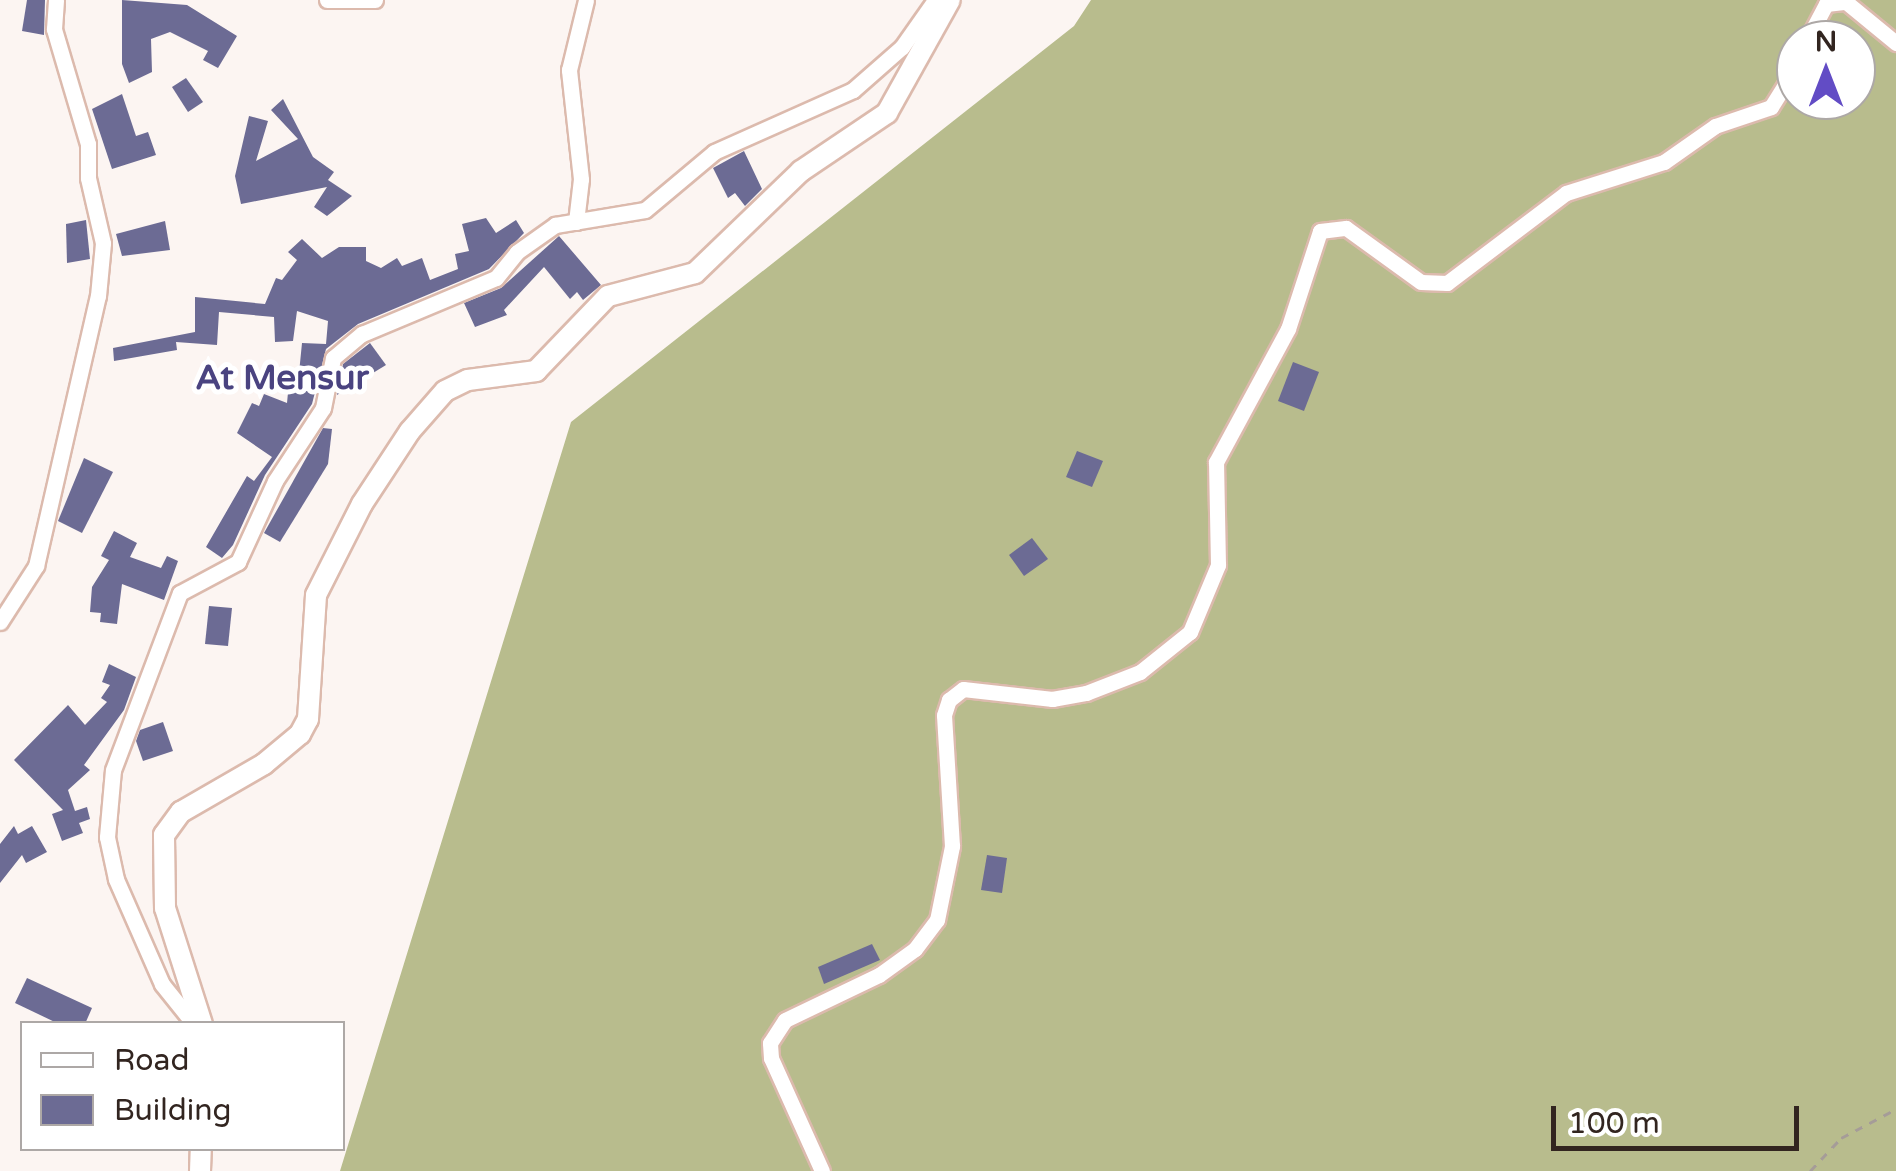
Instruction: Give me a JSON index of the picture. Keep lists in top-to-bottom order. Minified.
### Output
{"districts":["At Mensur"],"legend":["Road","Building"],"scale_bar":"100 m","north":"top"}
